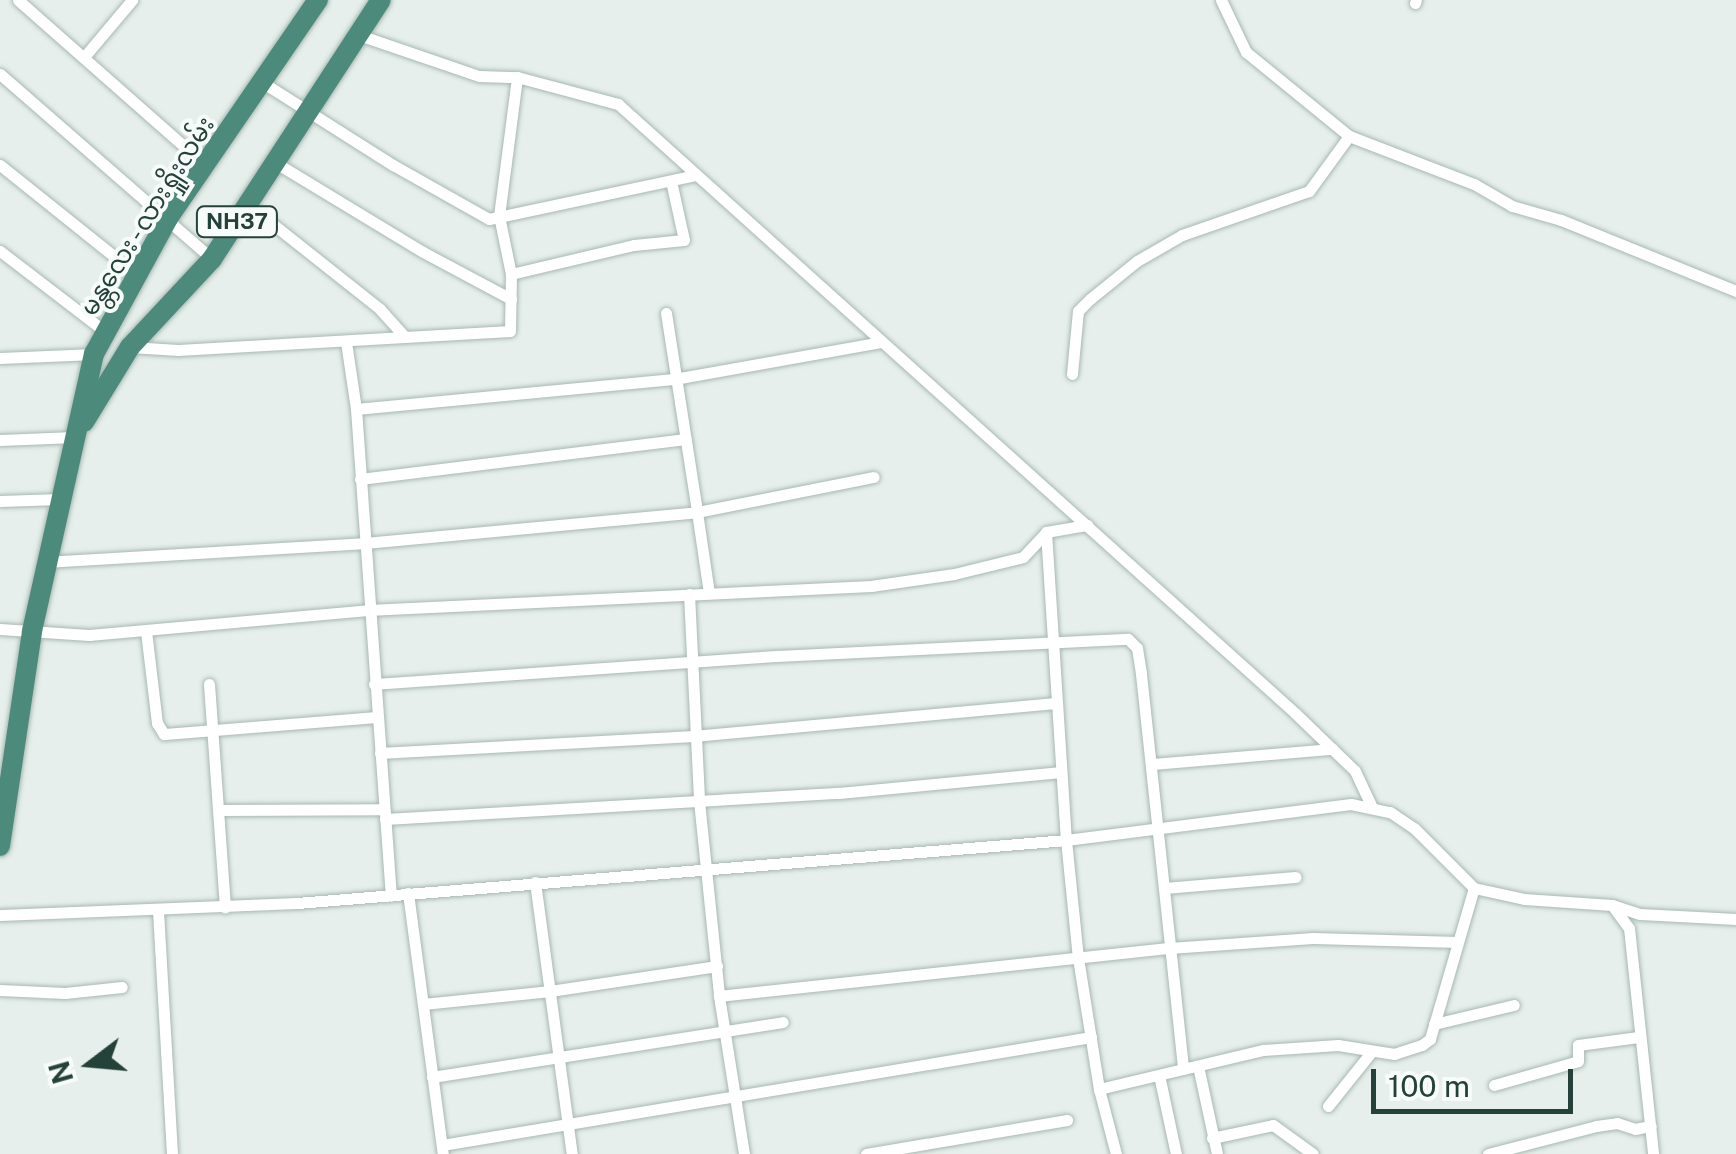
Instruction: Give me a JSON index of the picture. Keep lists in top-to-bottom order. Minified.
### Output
{"streets":{"highway":["မန္တလေး - လားရှိုးလမ်း","NH37"]},"crossings":[["မန္တလေး - လားရှိုးလမ်း","NH37"]],"scale_bar":"100 m","north":"left"}
